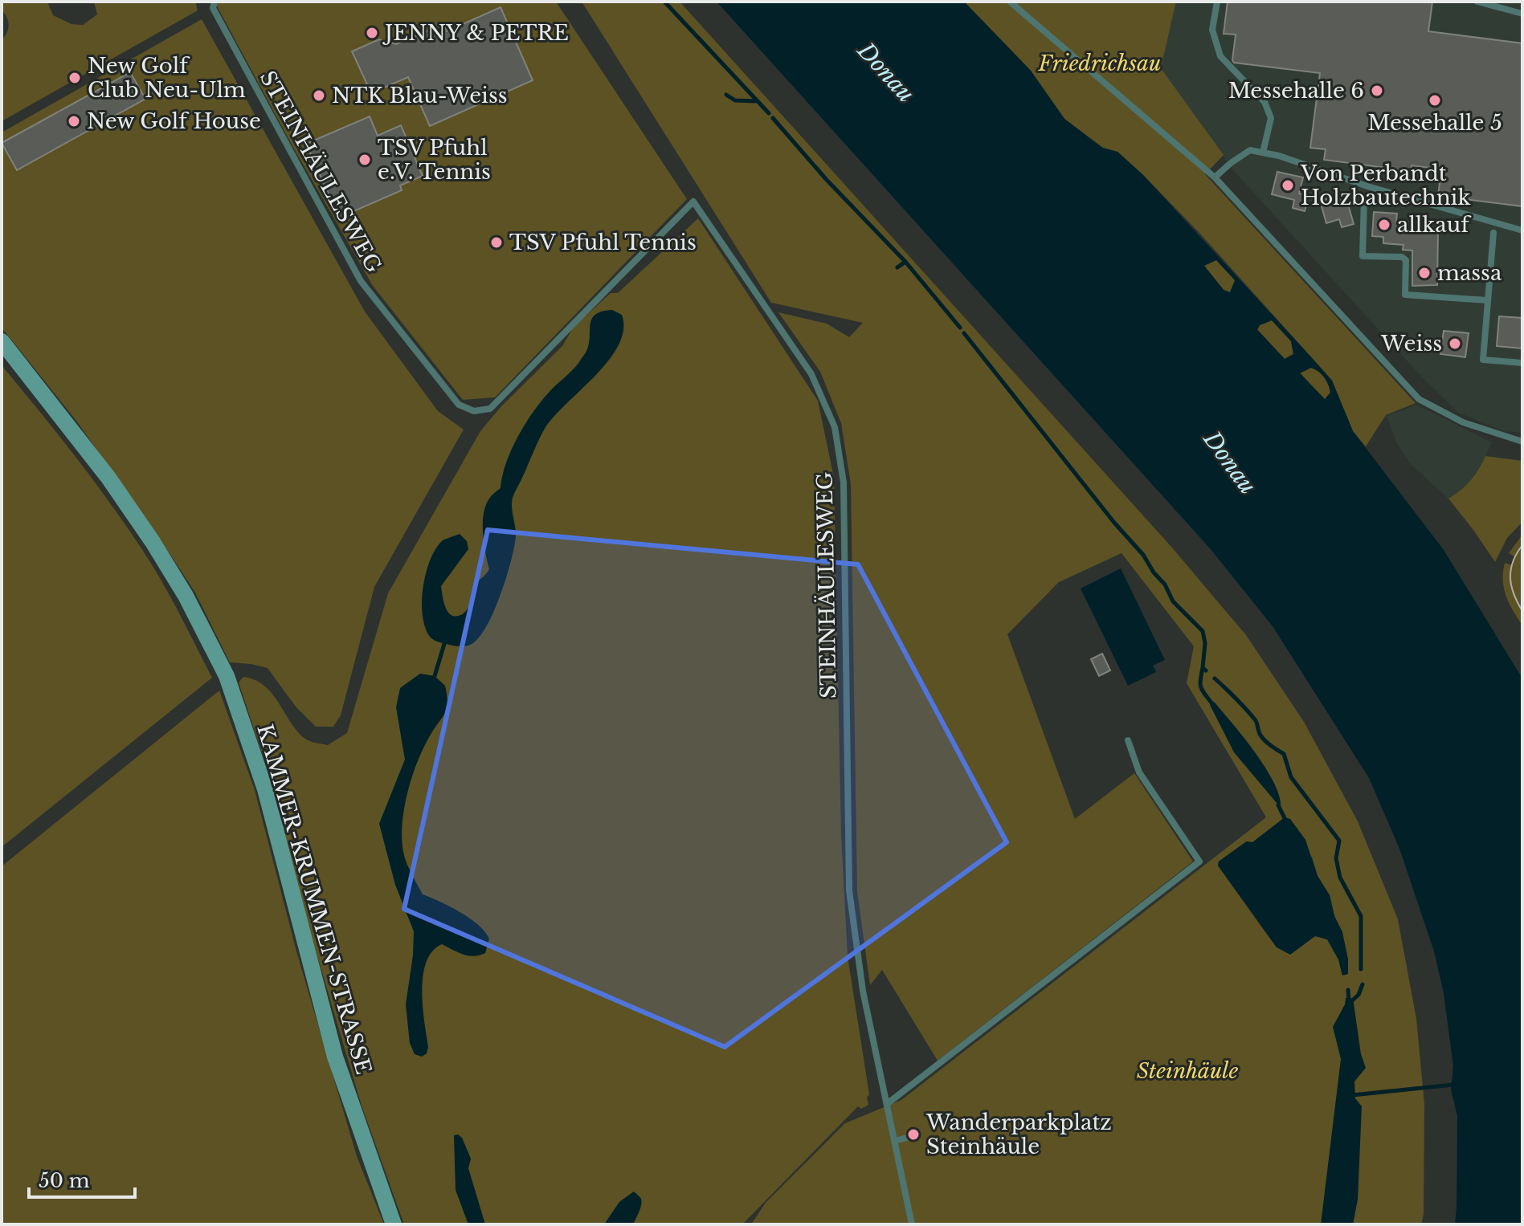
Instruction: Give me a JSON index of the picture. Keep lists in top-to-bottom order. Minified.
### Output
{"streets":{"street":["KAMMER-KRUMMEN-STRASSE"],"lane":["STEINHÄULESWEG"]},"water":["Donau"],"parks":["Friedrichsau","Steinhäule"],"places":["JENNY & PETRE","New Golf Club Neu-Ulm","Messehalle 6","NTK Blau-Weiss","Messehalle 5","New Golf House","TSV Pfuhl e.V. Tennis","Von Perbandt Holzbautechnik","allkauf","TSV Pfuhl Tennis","massa","Weiss","Wanderparkplatz Steinhäule"],"scale_bar":"50 m"}
